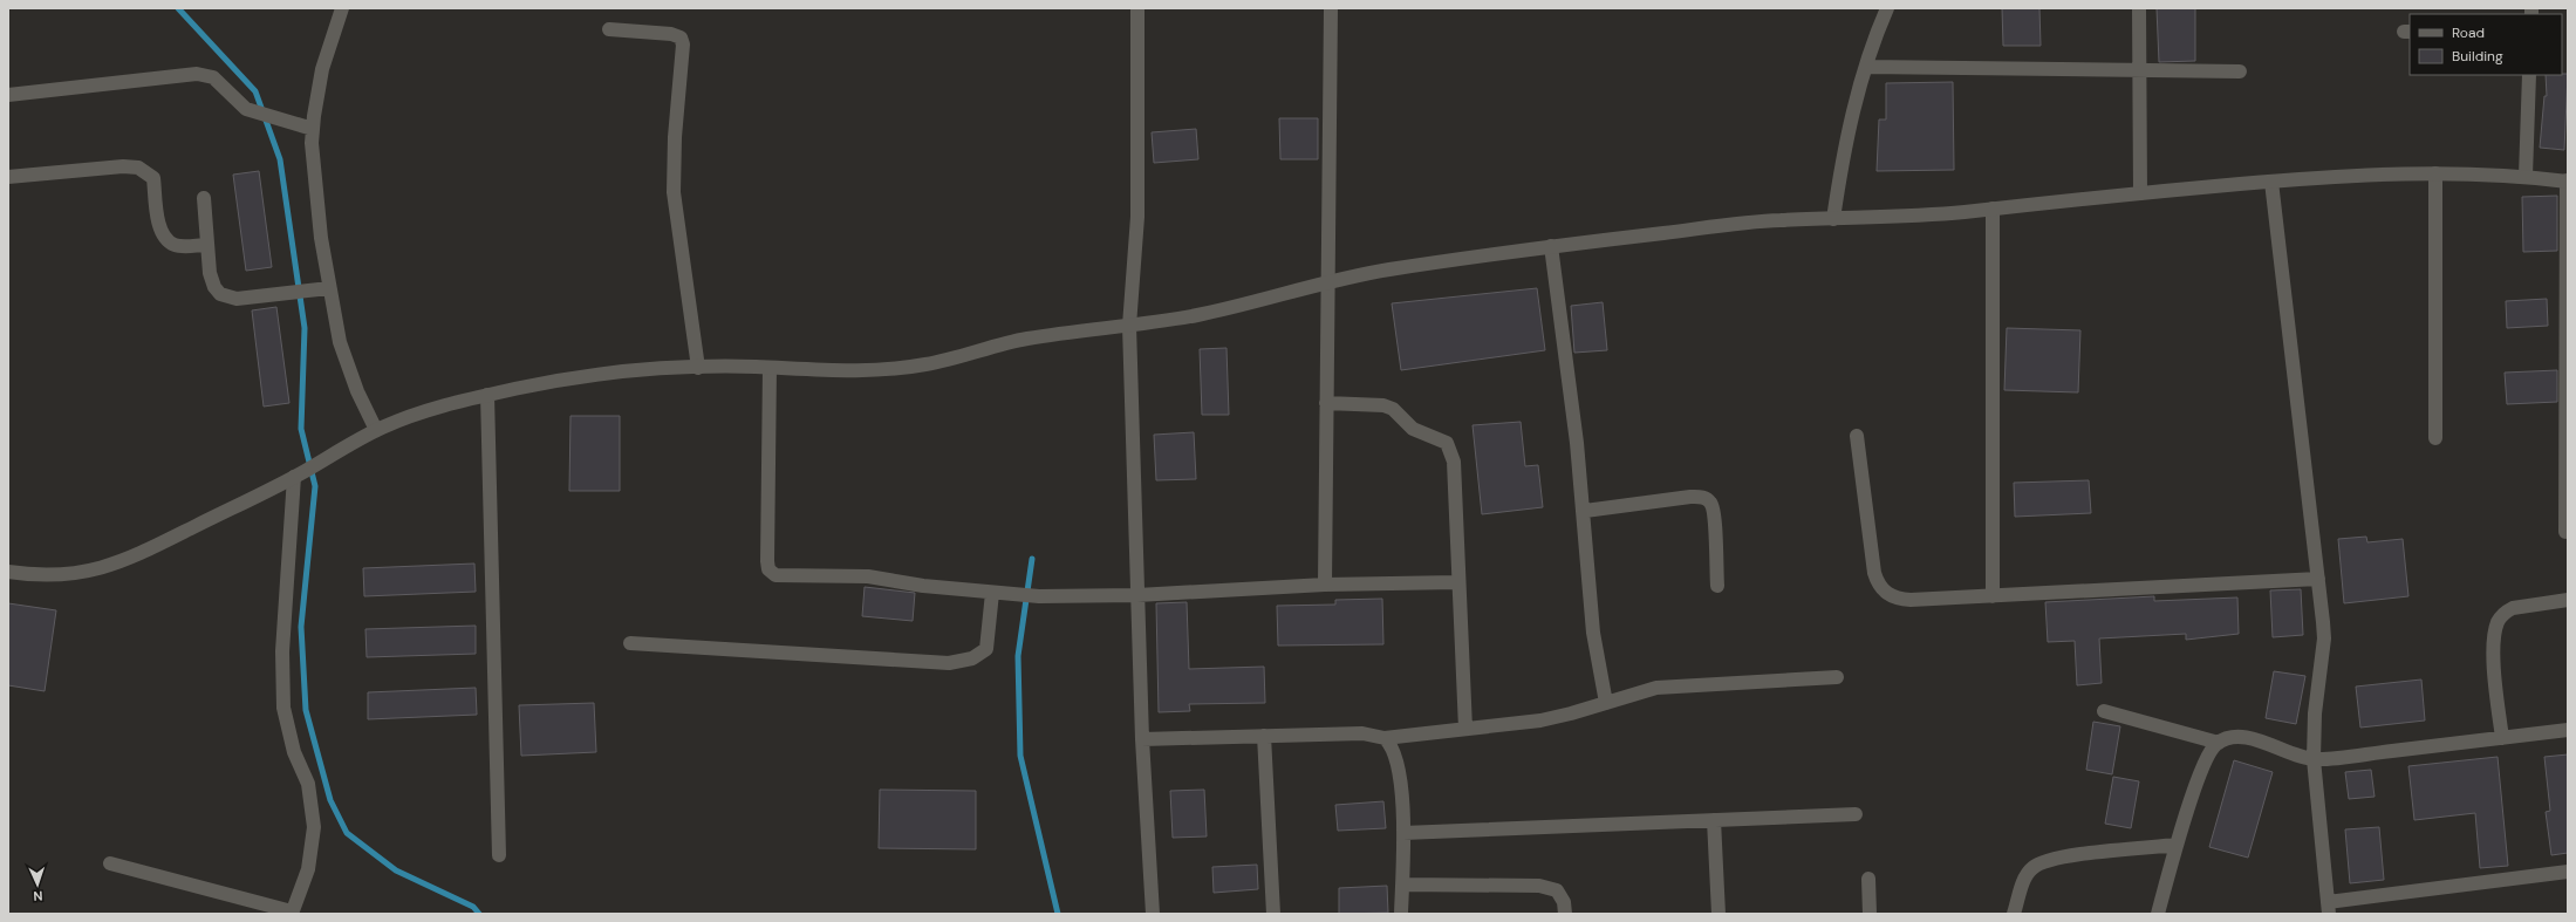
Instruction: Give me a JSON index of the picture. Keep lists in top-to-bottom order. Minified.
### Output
{"legend":["Road","Building"],"north":"bottom"}
